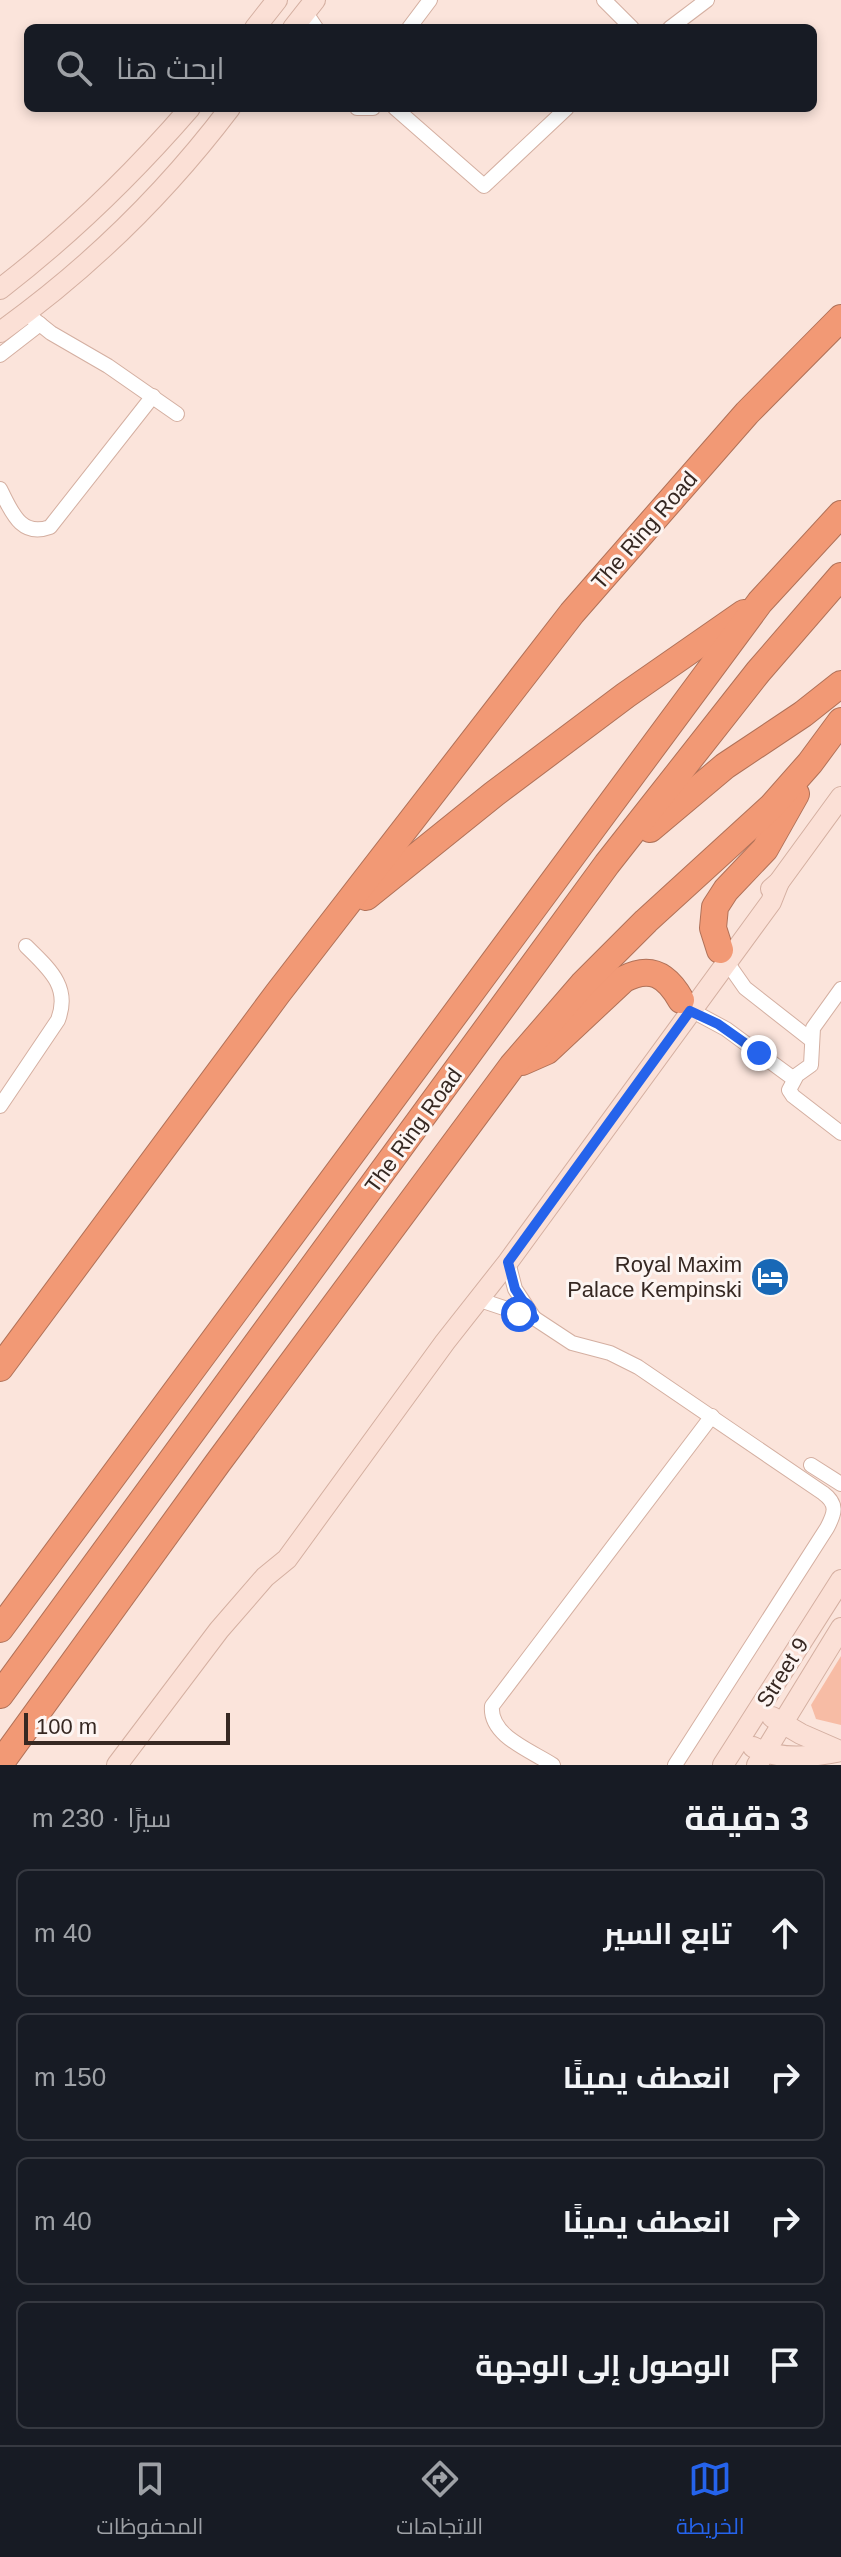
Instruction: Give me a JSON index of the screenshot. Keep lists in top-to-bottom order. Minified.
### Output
{"streets":{"highway":["The Ring Road"],"street":["Street 9"]},"places":{"hotel":["Royal Maxim Palace Kempinski"]},"scale_bar":"100 m","page":{"search":"ابحث هنا","scale":"100 m","heading":["3 دقيقة","سيرًا · 230 m"],"list":[["تابع السير","40 m"],["انعطف يمينًا","150 m"],["انعطف يمينًا","40 m"],"الوصول إلى الوجهة"],"nav":["الخريطة","الاتجاهات","المحفوظات"]}}
